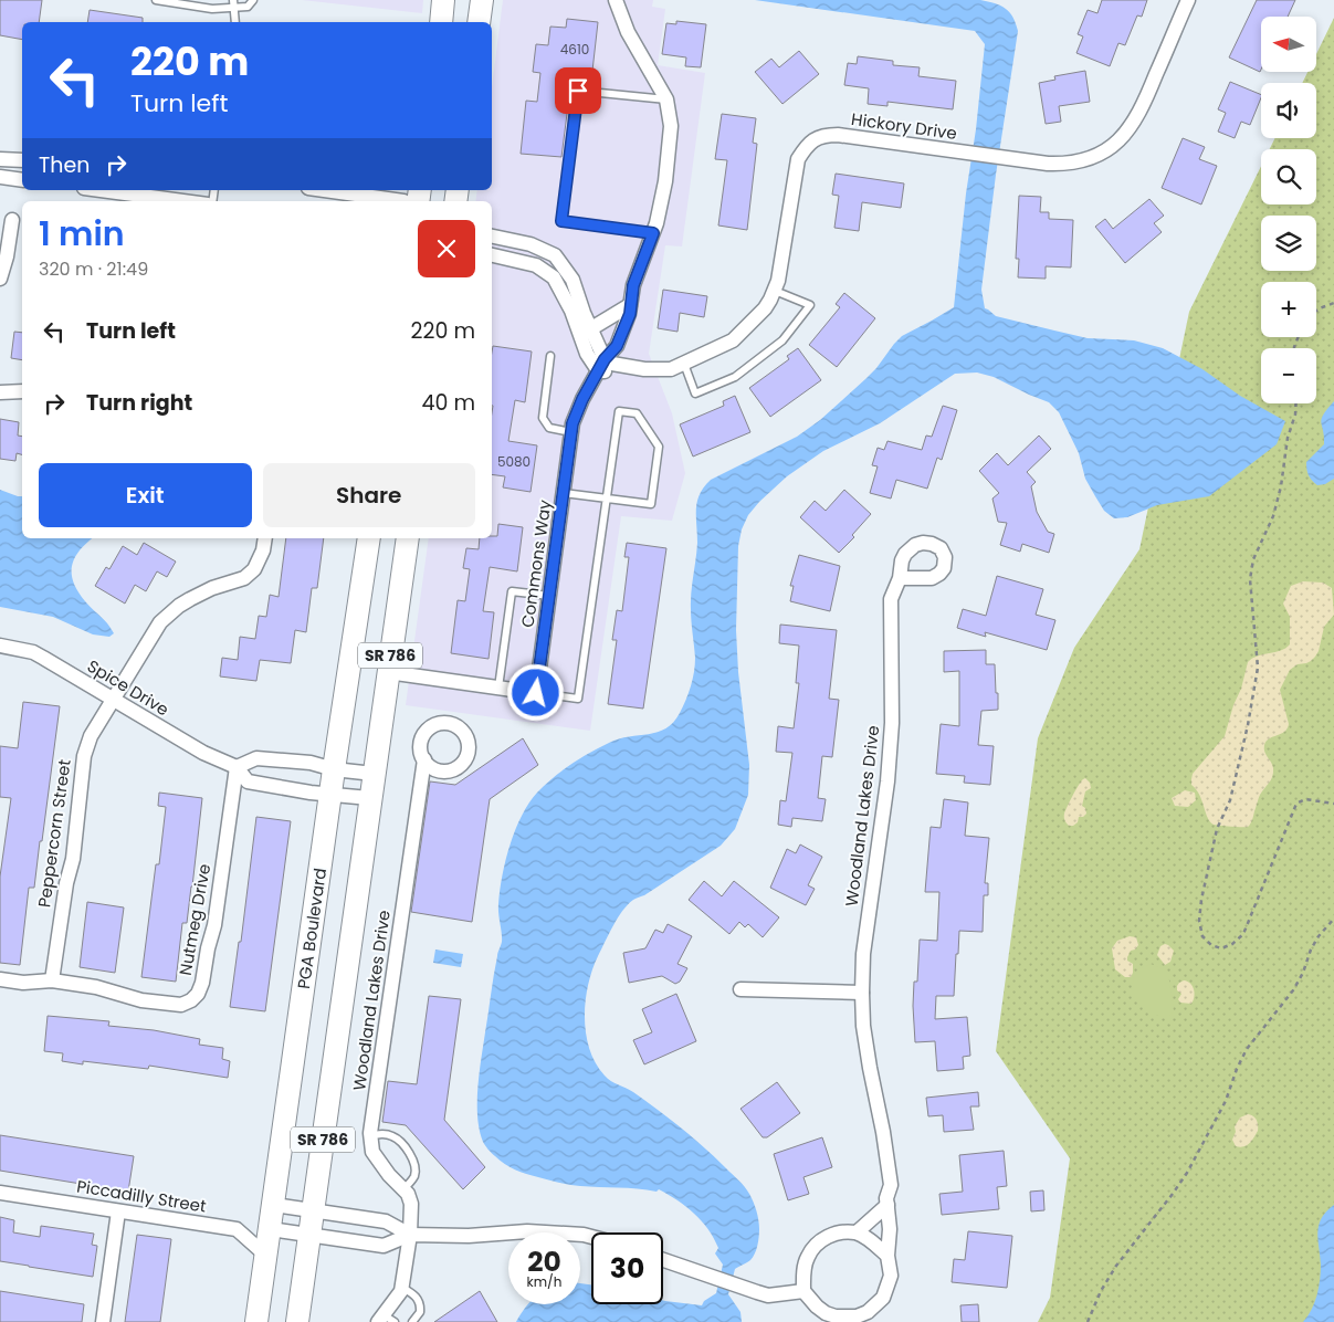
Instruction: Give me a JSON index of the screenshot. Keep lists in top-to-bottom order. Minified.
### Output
{"streets":{"main road":["SR 786","PGA Boulevard"],"street":["Hickory Drive","Commons Way","Spice Drive","Woodland Lakes Drive","Peppercorn Street","Nutmeg Drive","Piccadilly Street"]},"crossings":[["Hickory Drive","Commons Way"],["SR 786","Spice Drive"],["Spice Drive","Peppercorn Street"],["Spice Drive","Nutmeg Drive"],["Spice Drive","PGA Boulevard"],["Peppercorn Street","Nutmeg Drive"],["PGA Boulevard","Piccadilly Street"]],"house_numbers":["4610","5080"],"north":"left","page":{"map_buttons":["+","−"],"turn":["220 m","Turn left"],"then":"Then","heading":["1 min","320 m · 21:49"],"list":[{"name":"Turn left","value":"220 m"},{"name":"Turn right","value":"40 m"}],"buttons":["Exit","Share"],"speed":"20 km/h","limit":"30"}}
